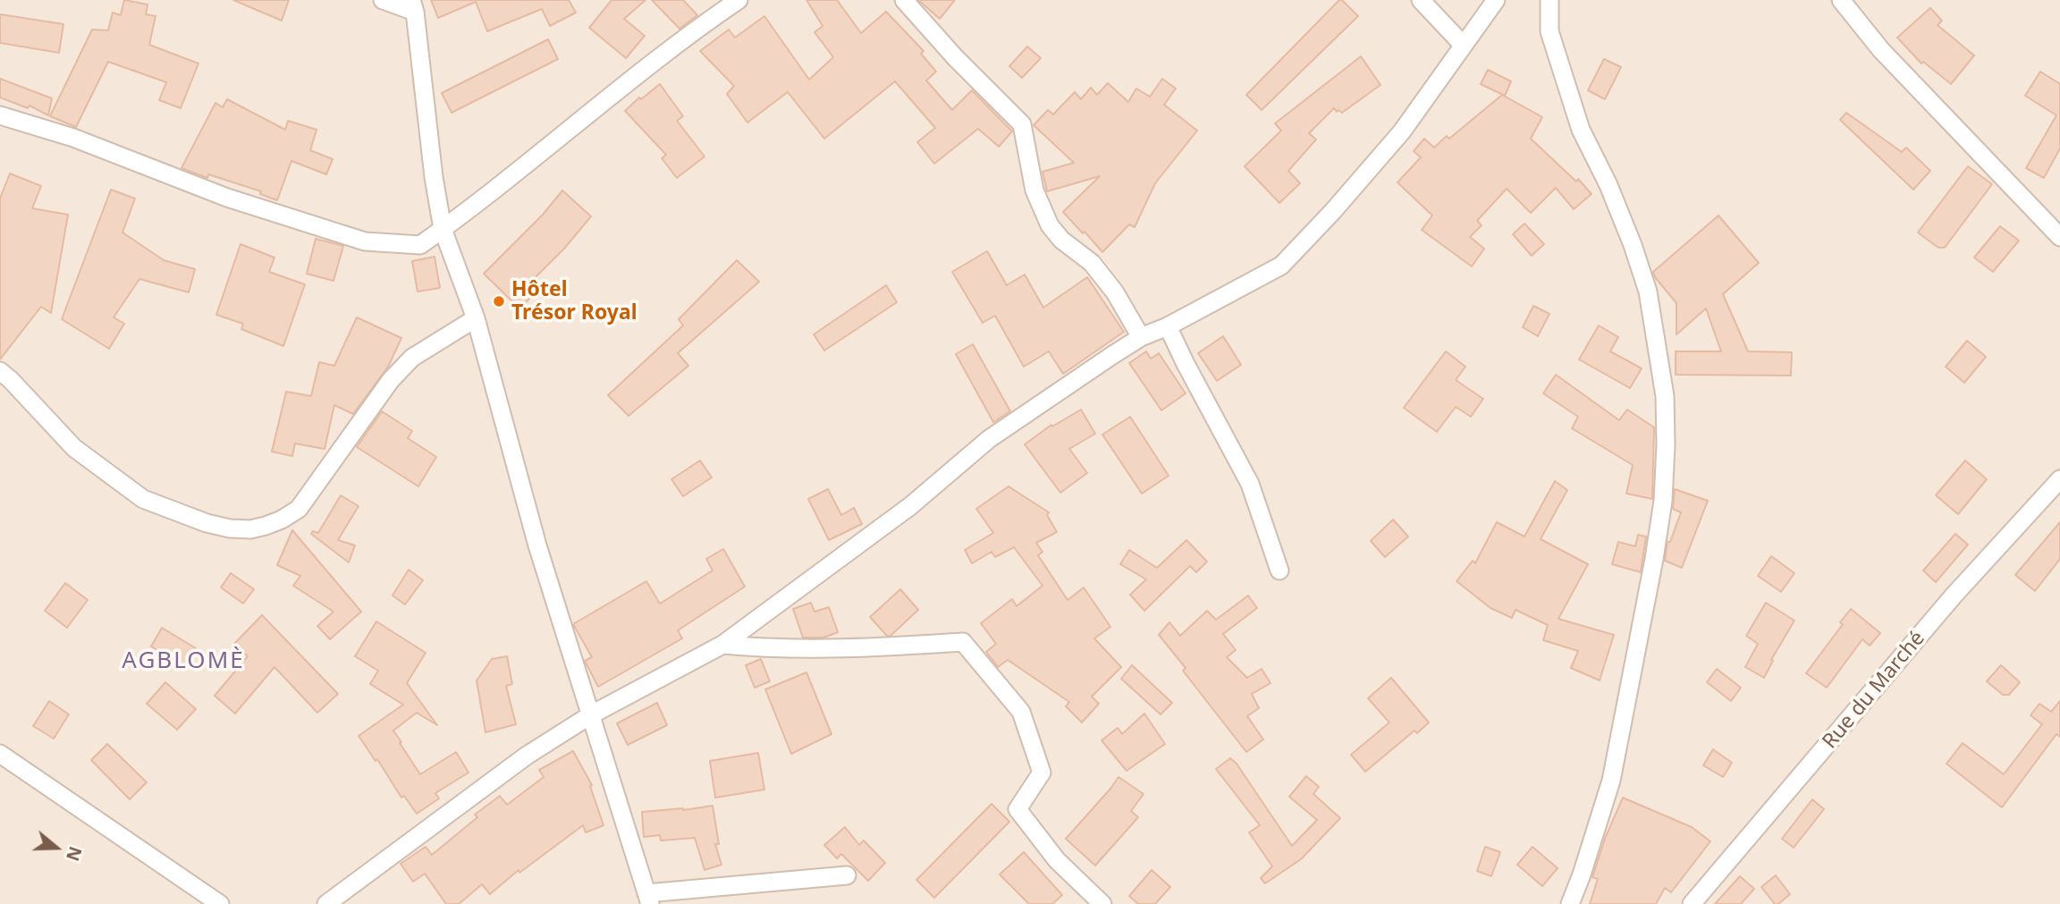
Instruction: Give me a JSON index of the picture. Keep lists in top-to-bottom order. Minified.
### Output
{"streets":{"street":["Rue du Marché"]},"districts":["AGBLOMÈ"],"places":["Hôtel Trésor Royal"],"north":"right"}
